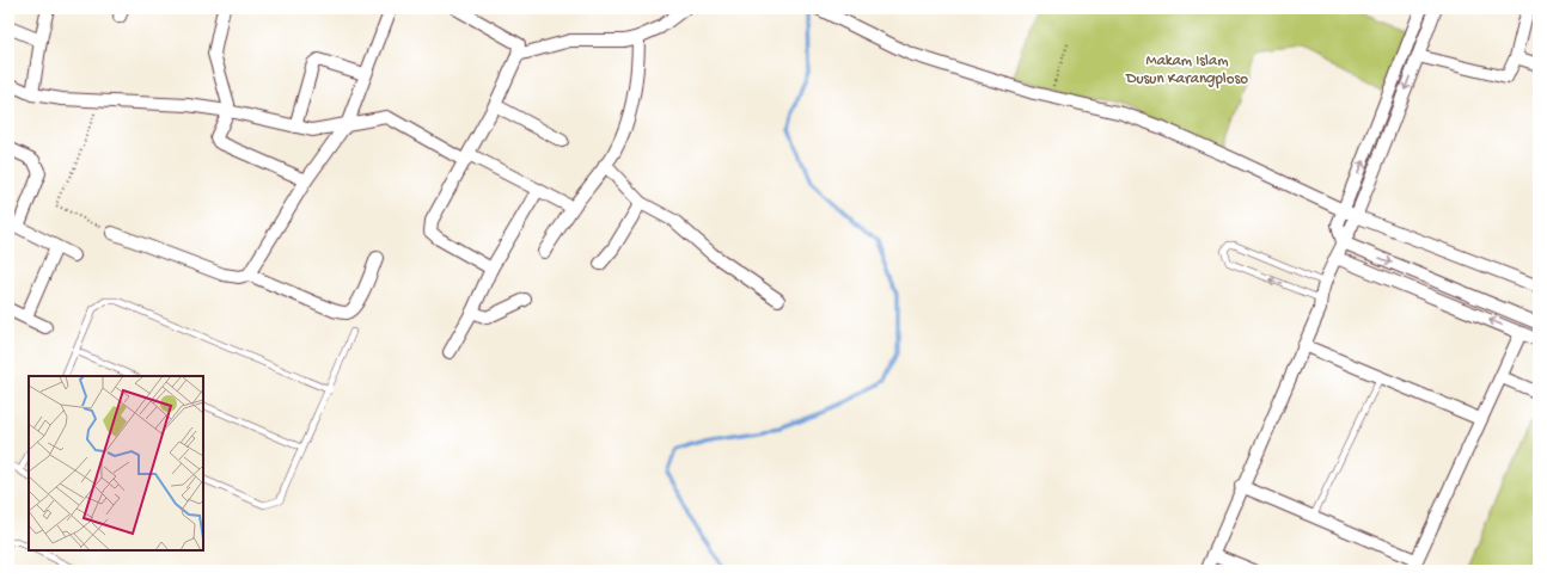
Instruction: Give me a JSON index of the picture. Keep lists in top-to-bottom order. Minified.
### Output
{"parks":["Makam Islam Dusun Karangploso"]}
